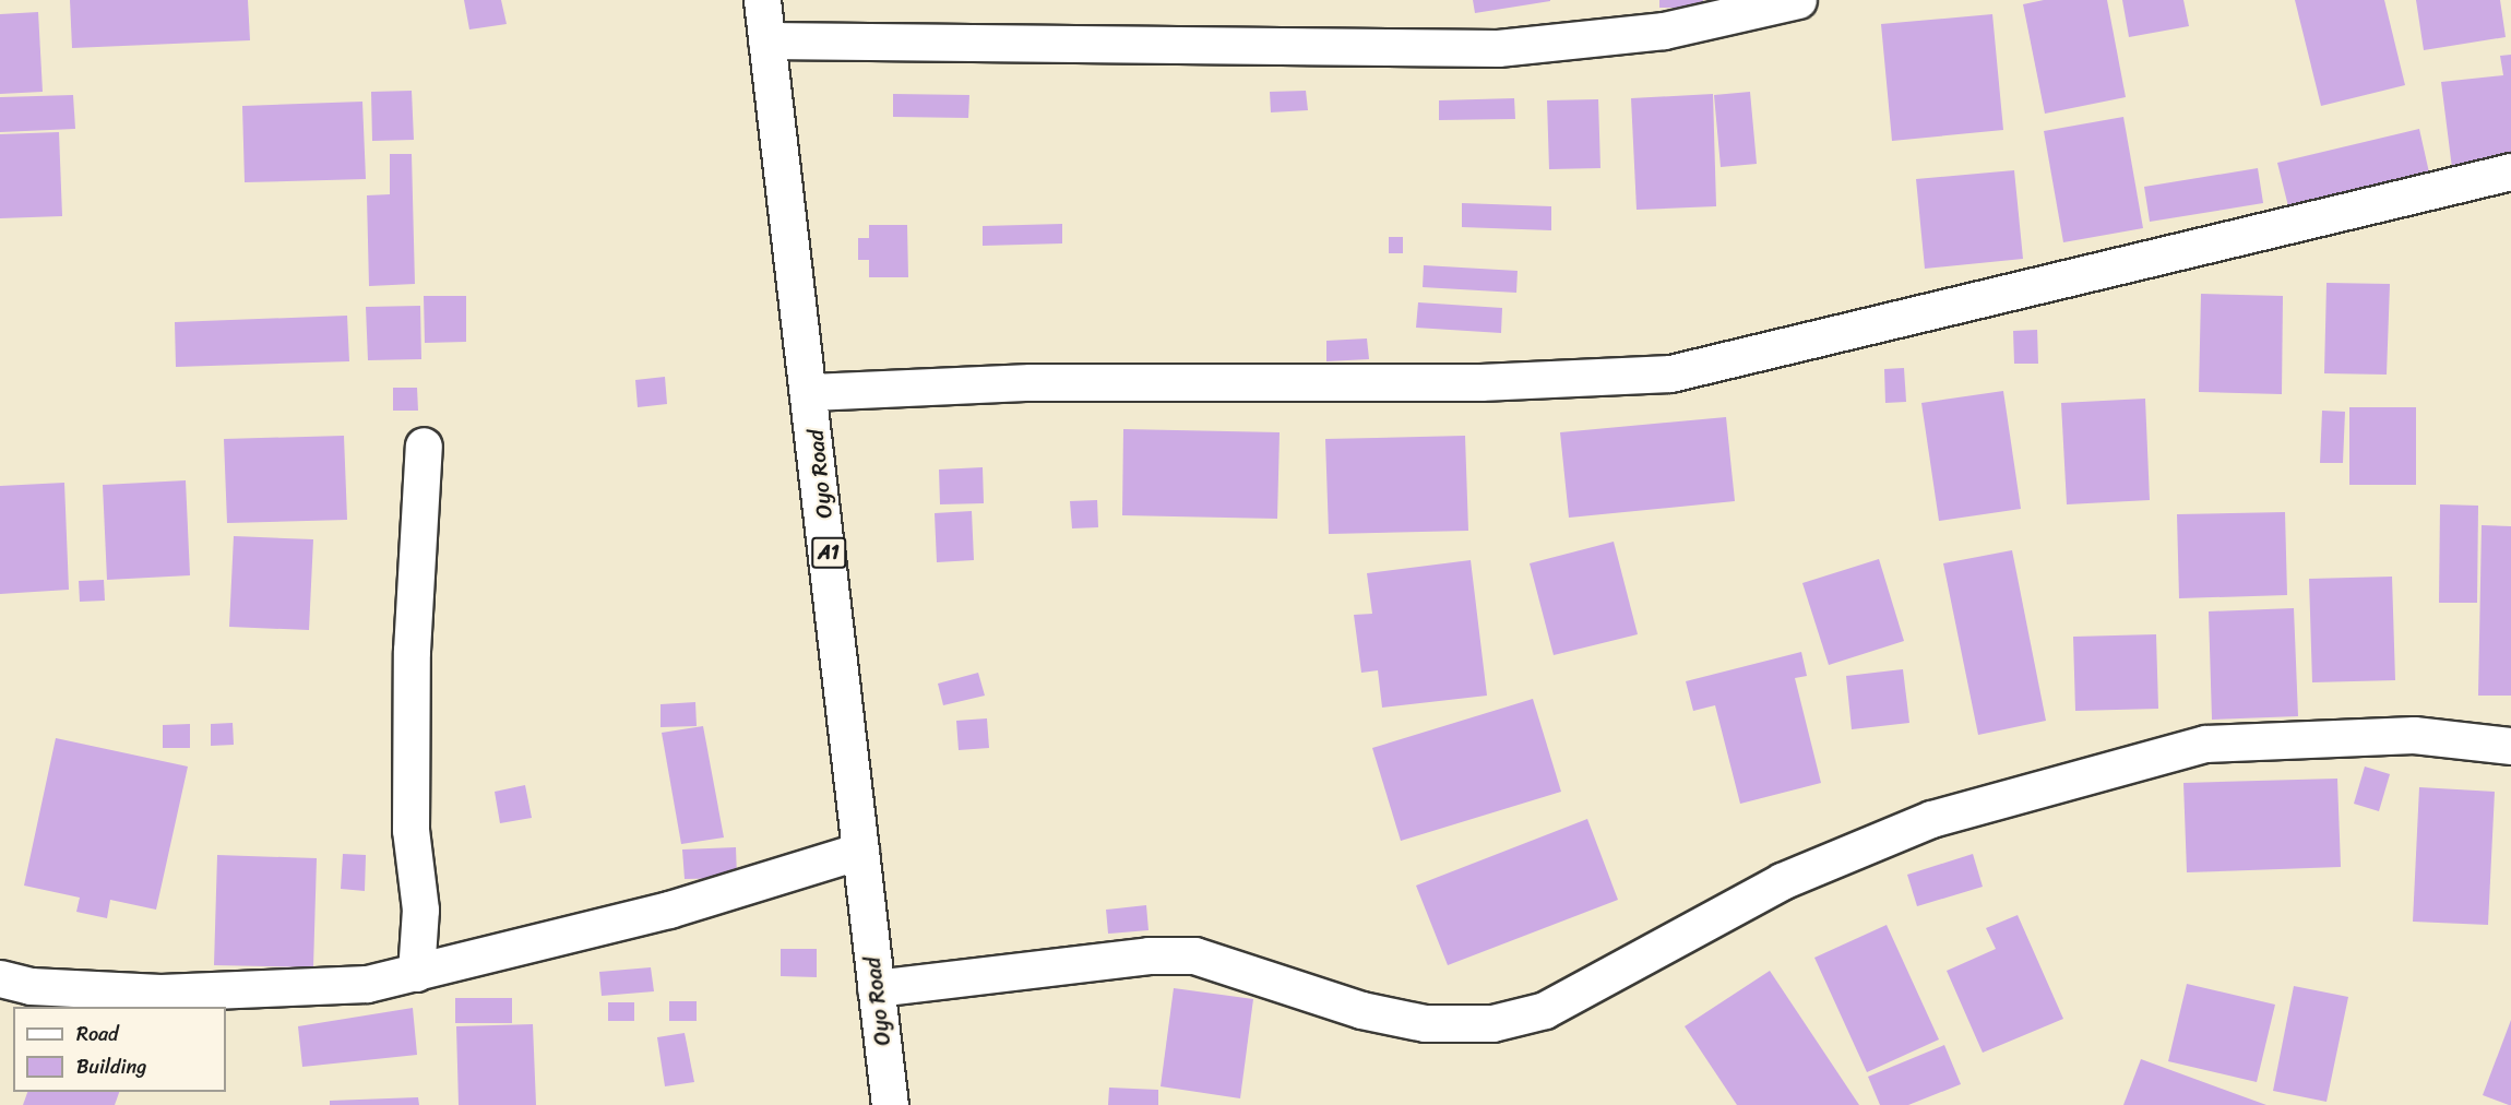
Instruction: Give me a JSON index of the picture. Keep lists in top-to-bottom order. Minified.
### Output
{"streets":{"main road":["Oyo Road","A1"]},"legend":["Road","Building"]}
